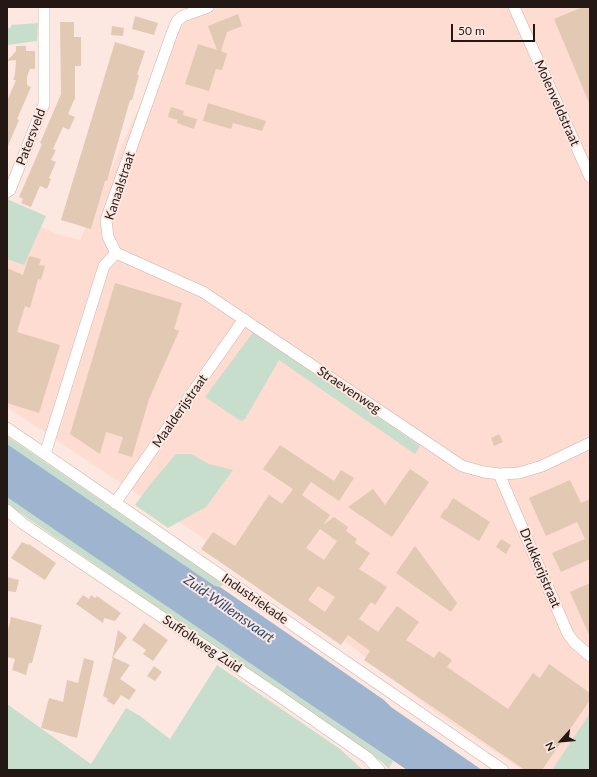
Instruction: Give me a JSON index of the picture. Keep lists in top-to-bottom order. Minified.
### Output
{"streets":{"street":["Molenveldstraat","Patersveld","Kanaalstraat","Straevenweg","Maalderijstraat","Drukkerijstraat","Industriekade","Suffolkweg Zuid"]},"crossings":[["Kanaalstraat","Straevenweg"],["Straevenweg","Maalderijstraat"],["Straevenweg","Drukkerijstraat"],["Maalderijstraat","Industriekade"]],"water":["Zuid-Willemsvaart"],"scale_bar":"50 m","north":"bottom left"}
